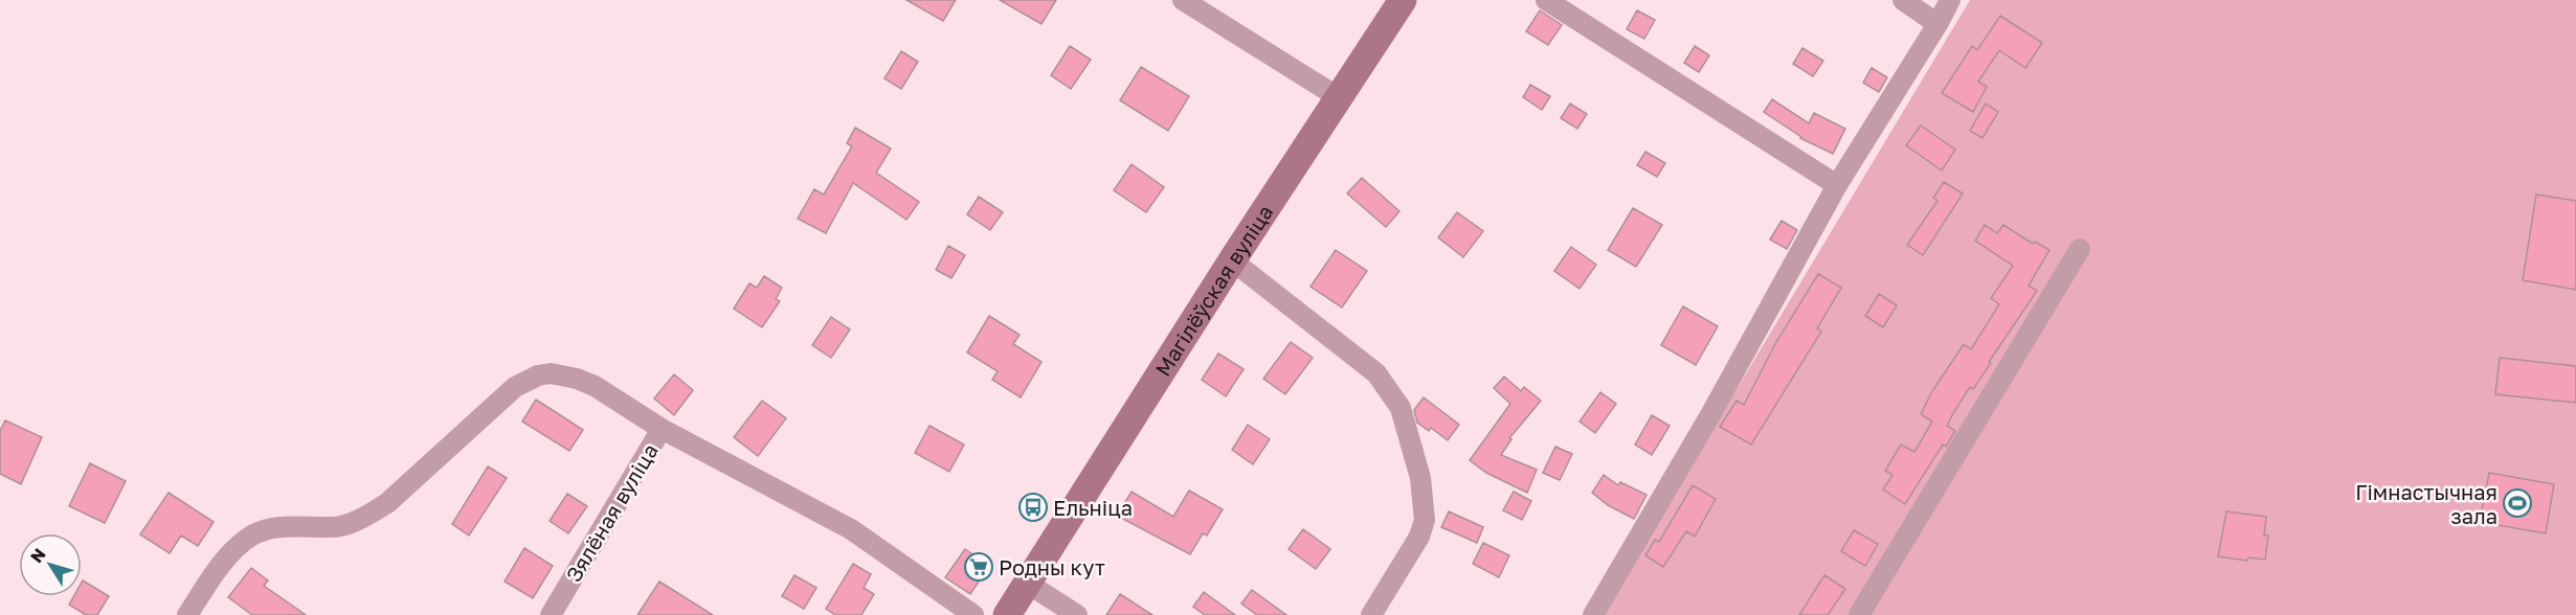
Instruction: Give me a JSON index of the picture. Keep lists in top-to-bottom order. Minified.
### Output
{"streets":{"main road":["Магілёўская вуліца"],"street":["Зялёная вуліца"]},"places":{"sports":["Гімнастычная зала"],"bus stop":["Ельніца"],"supermarket":["Родны кут"]},"north":"top left"}
